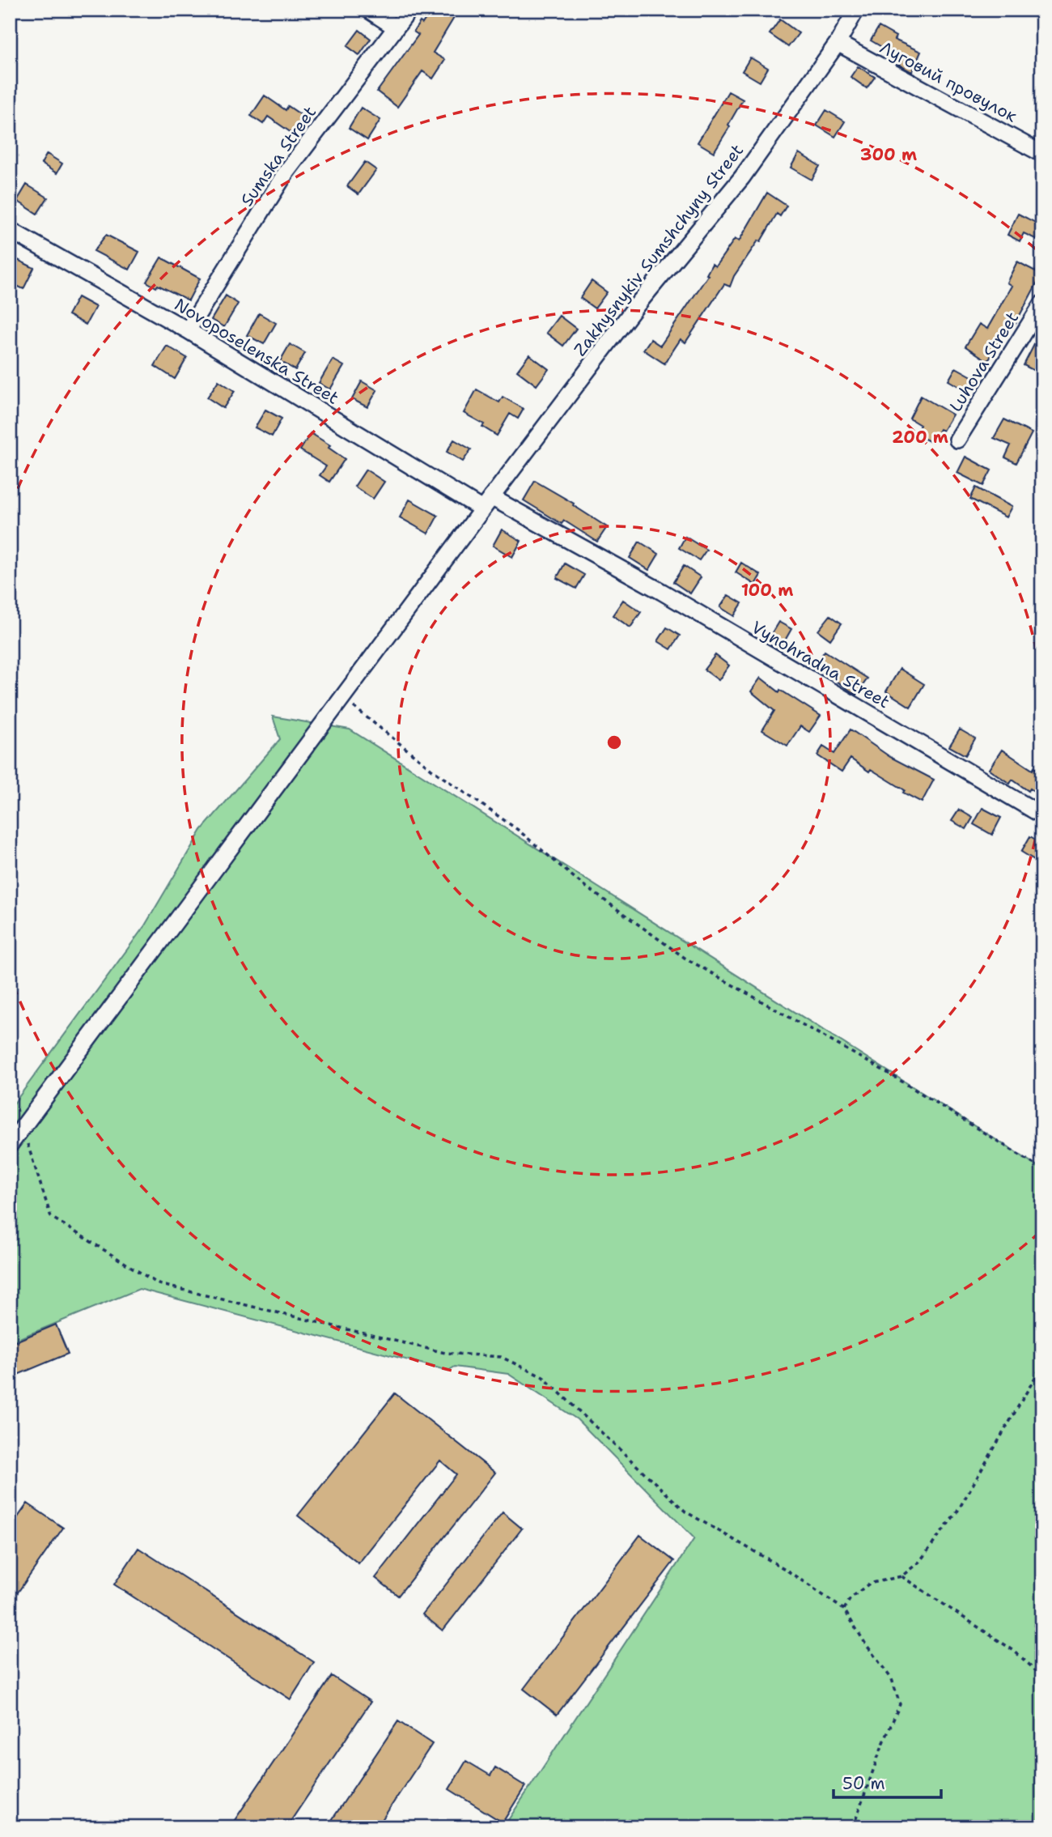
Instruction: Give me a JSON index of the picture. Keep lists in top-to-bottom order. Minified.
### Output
{"streets":{"street":["Луговий провулок","Sumska Street","Zakhysnykiv Sumshchyny Street","Novoposelenska Street","Luhova Street","Vynohradna Street"]},"crossings":[["Луговий провулок","Zakhysnykiv Sumshchyny Street"],["Sumska Street","Novoposelenska Street"],["Zakhysnykiv Sumshchyny Street","Novoposelenska Street"],["Zakhysnykiv Sumshchyny Street","Vynohradna Street"],["Novoposelenska Street","Vynohradna Street"]],"scale_bar":"50 m","rings":["300 m","200 m","100 m"]}
